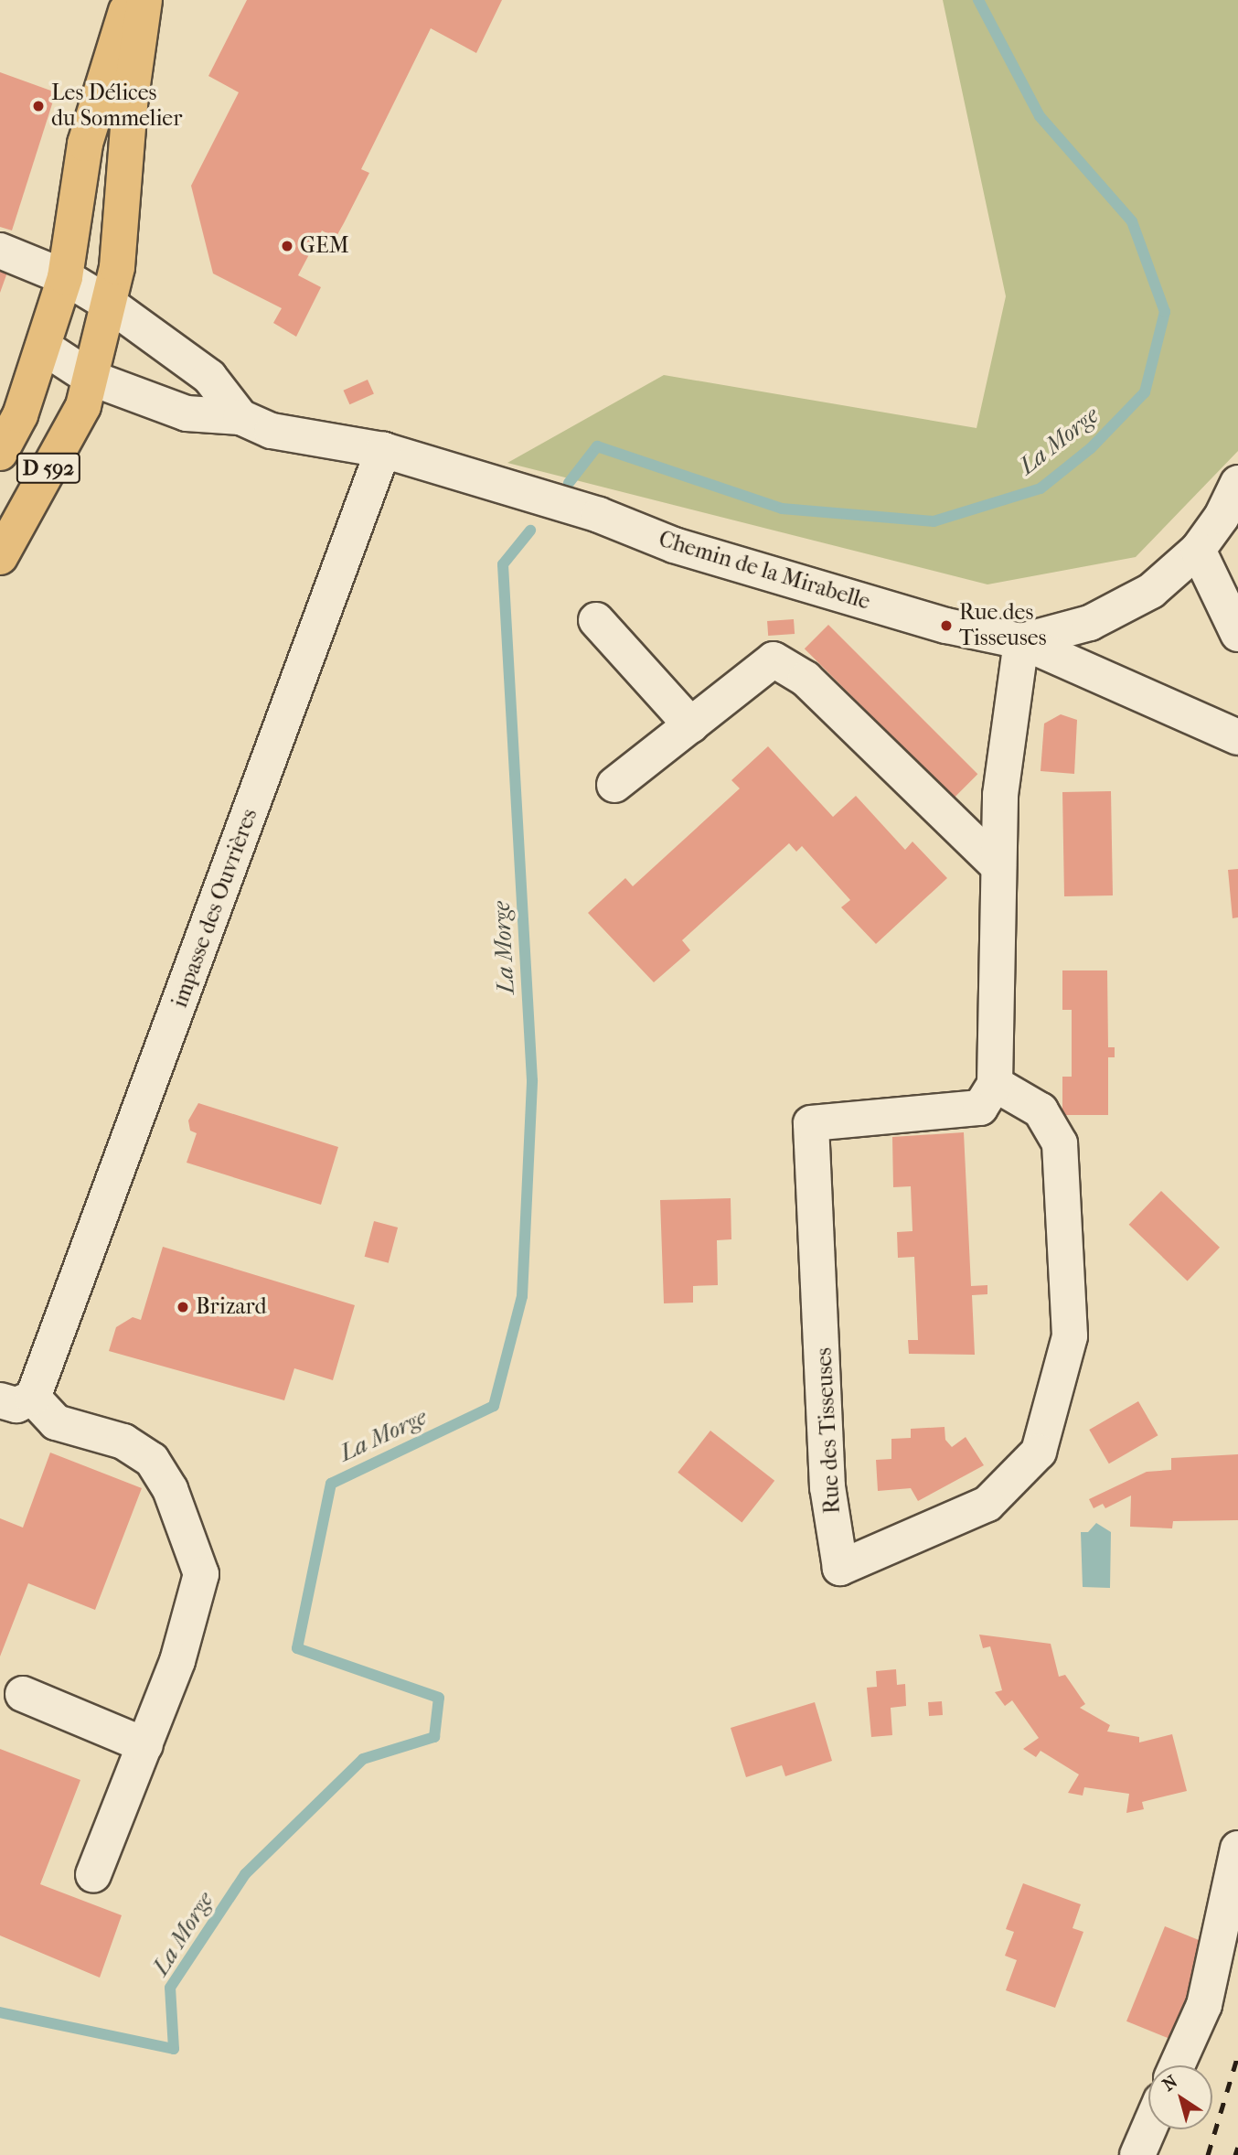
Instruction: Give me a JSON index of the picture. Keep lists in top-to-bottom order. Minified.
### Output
{"streets":{"main road":["D 592"],"street":["Chemin de la Mirabelle","impasse des Ouvrières","Rue des Tisseuses"]},"crossings":[["D 592","Chemin de la Mirabelle"],["Chemin de la Mirabelle","impasse des Ouvrières"]],"water":["La Morge"],"places":["Les Délices du Sommelier","GEM","Rue des Tisseuses","Brizard"],"north":"top left"}
